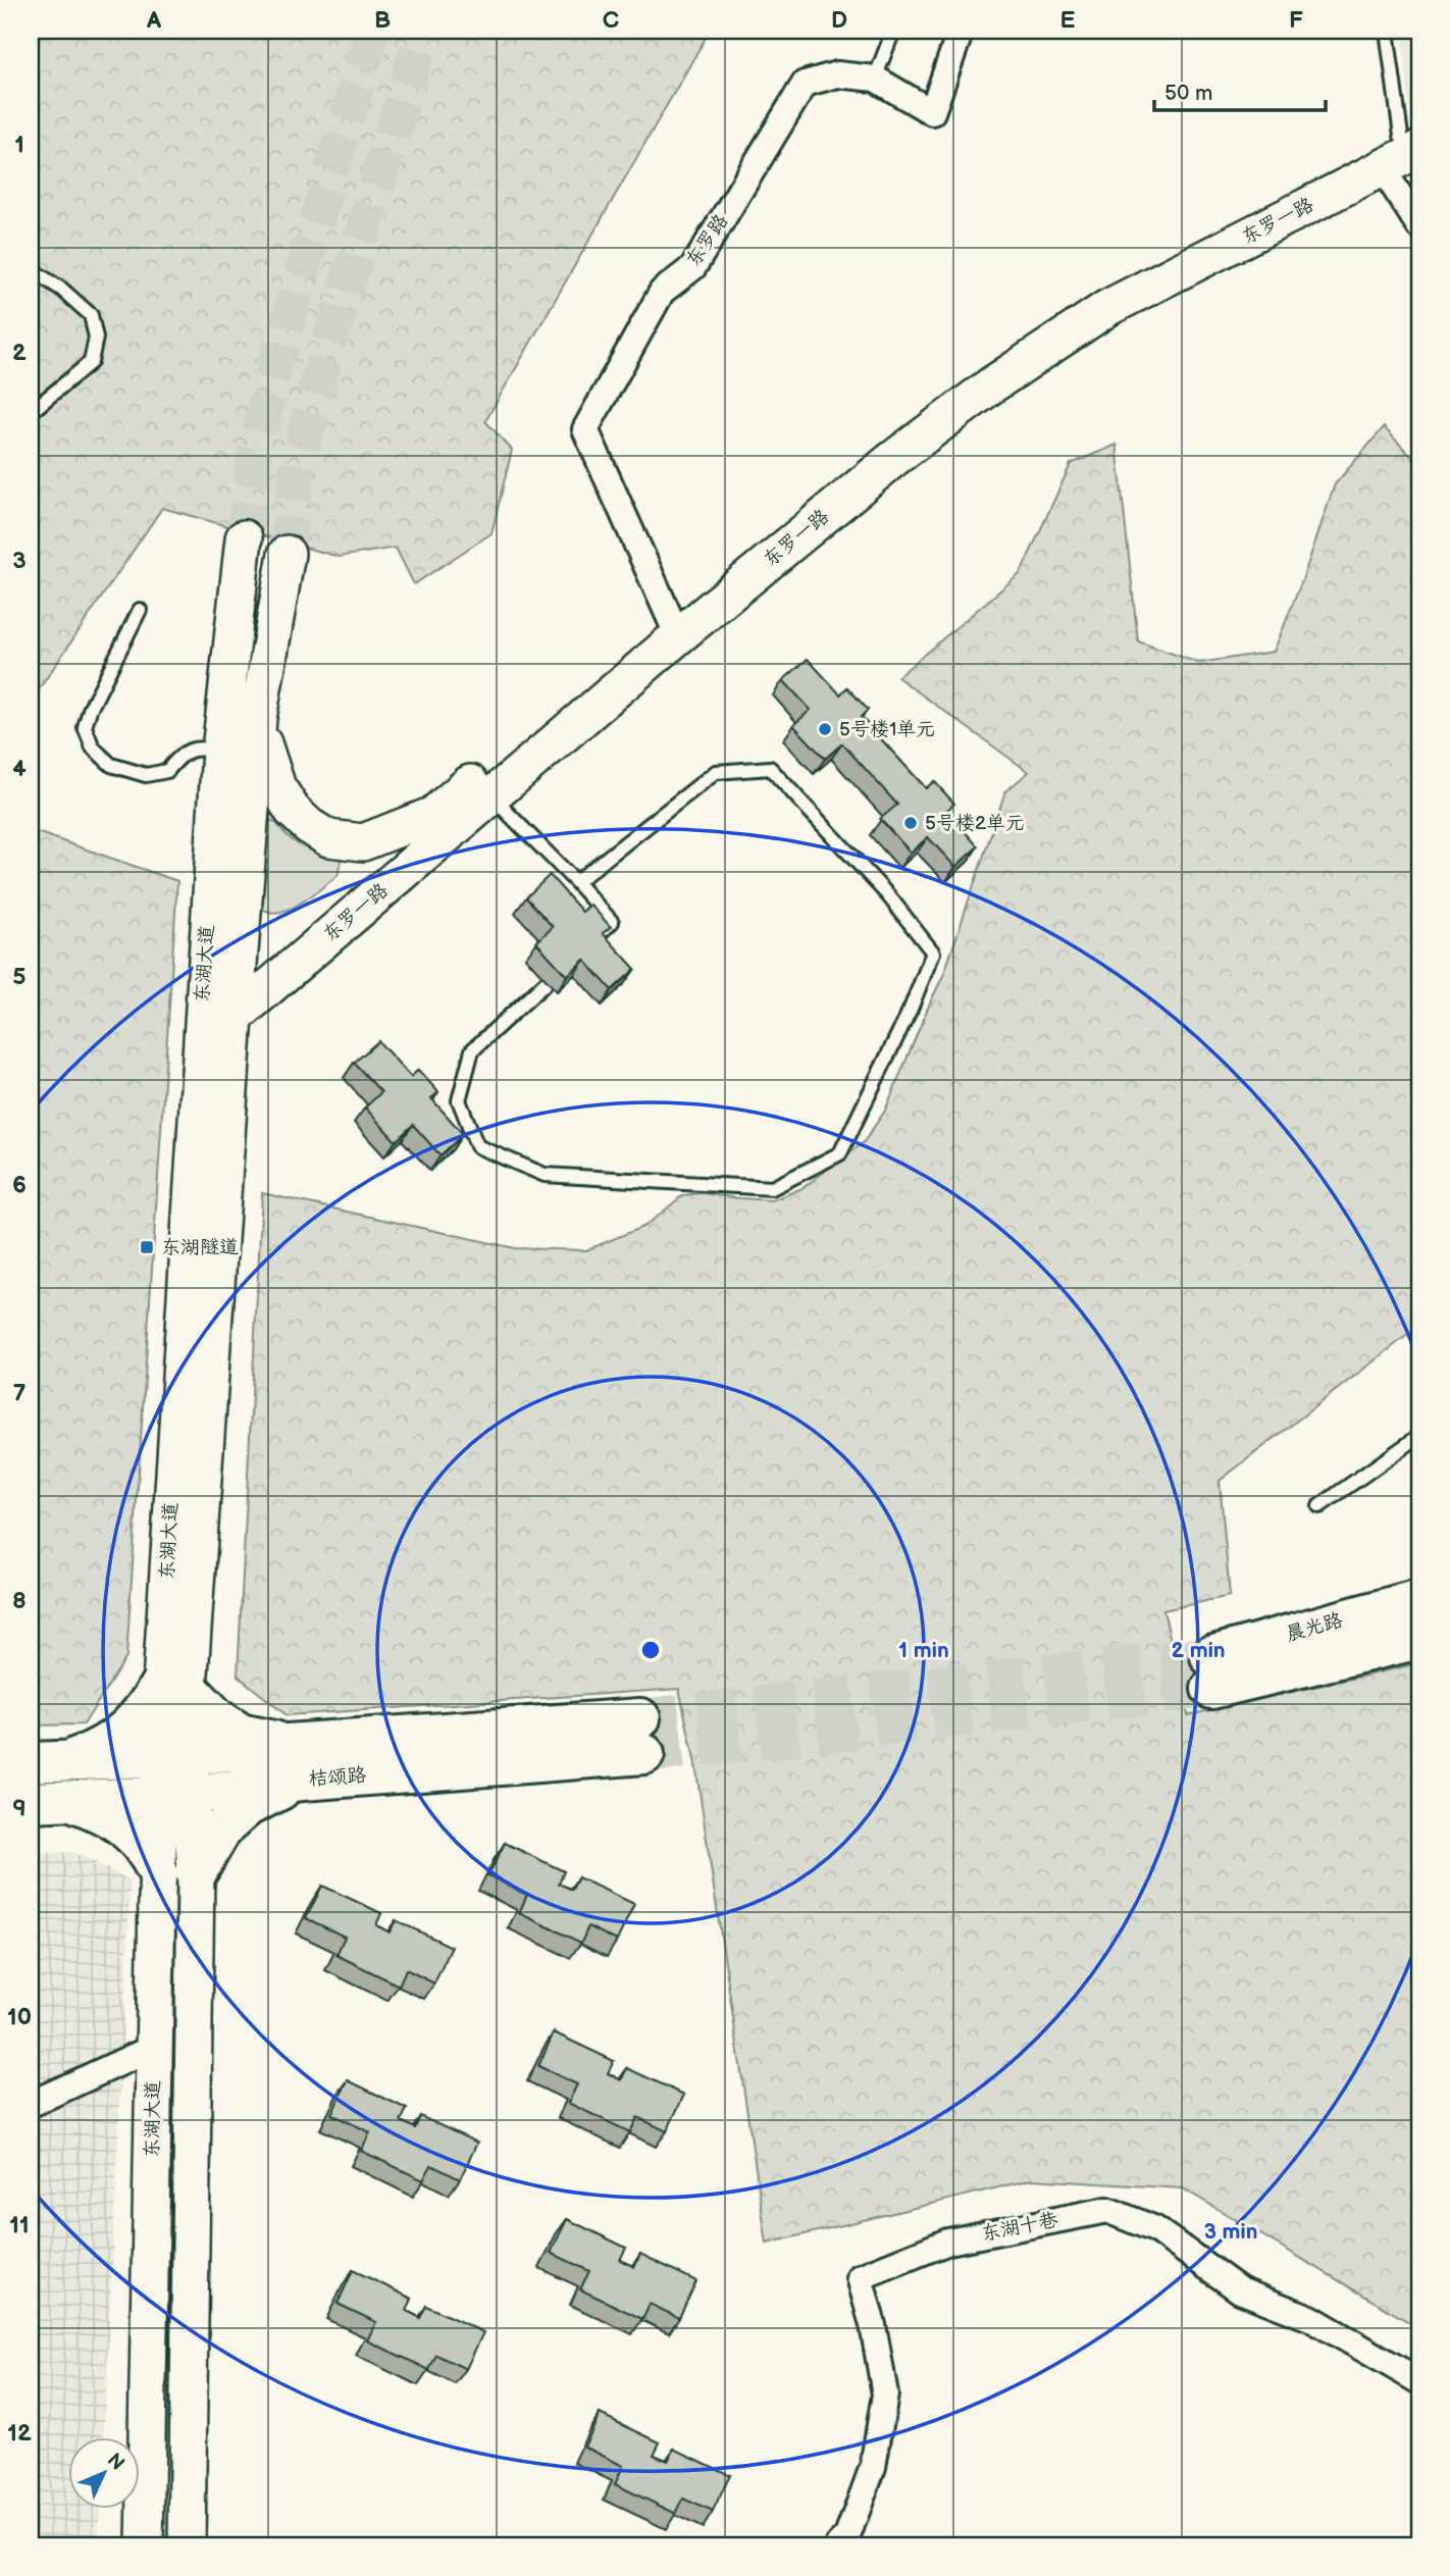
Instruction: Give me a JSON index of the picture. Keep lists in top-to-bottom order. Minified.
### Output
{"streets":{"main road":["东罗一路","东湖大道","晨光路","桔颂路"],"street":["东罗路","东湖十巷"]},"crossings":[["东罗一路","东罗路"],["东罗一路","东湖大道"],["东湖大道","桔颂路"]],"places":{"other":["5号楼1单元","5号楼2单元"],"transit":["东湖隧道"]},"scale_bar":"50 m","north":"top right","grid":{"columns":["A","B","C","D","E","F"],"rows":["1","2","3","4","5","6","7","8","9","10","11","12"]},"rings":["1 min","2 min","3 min"]}
